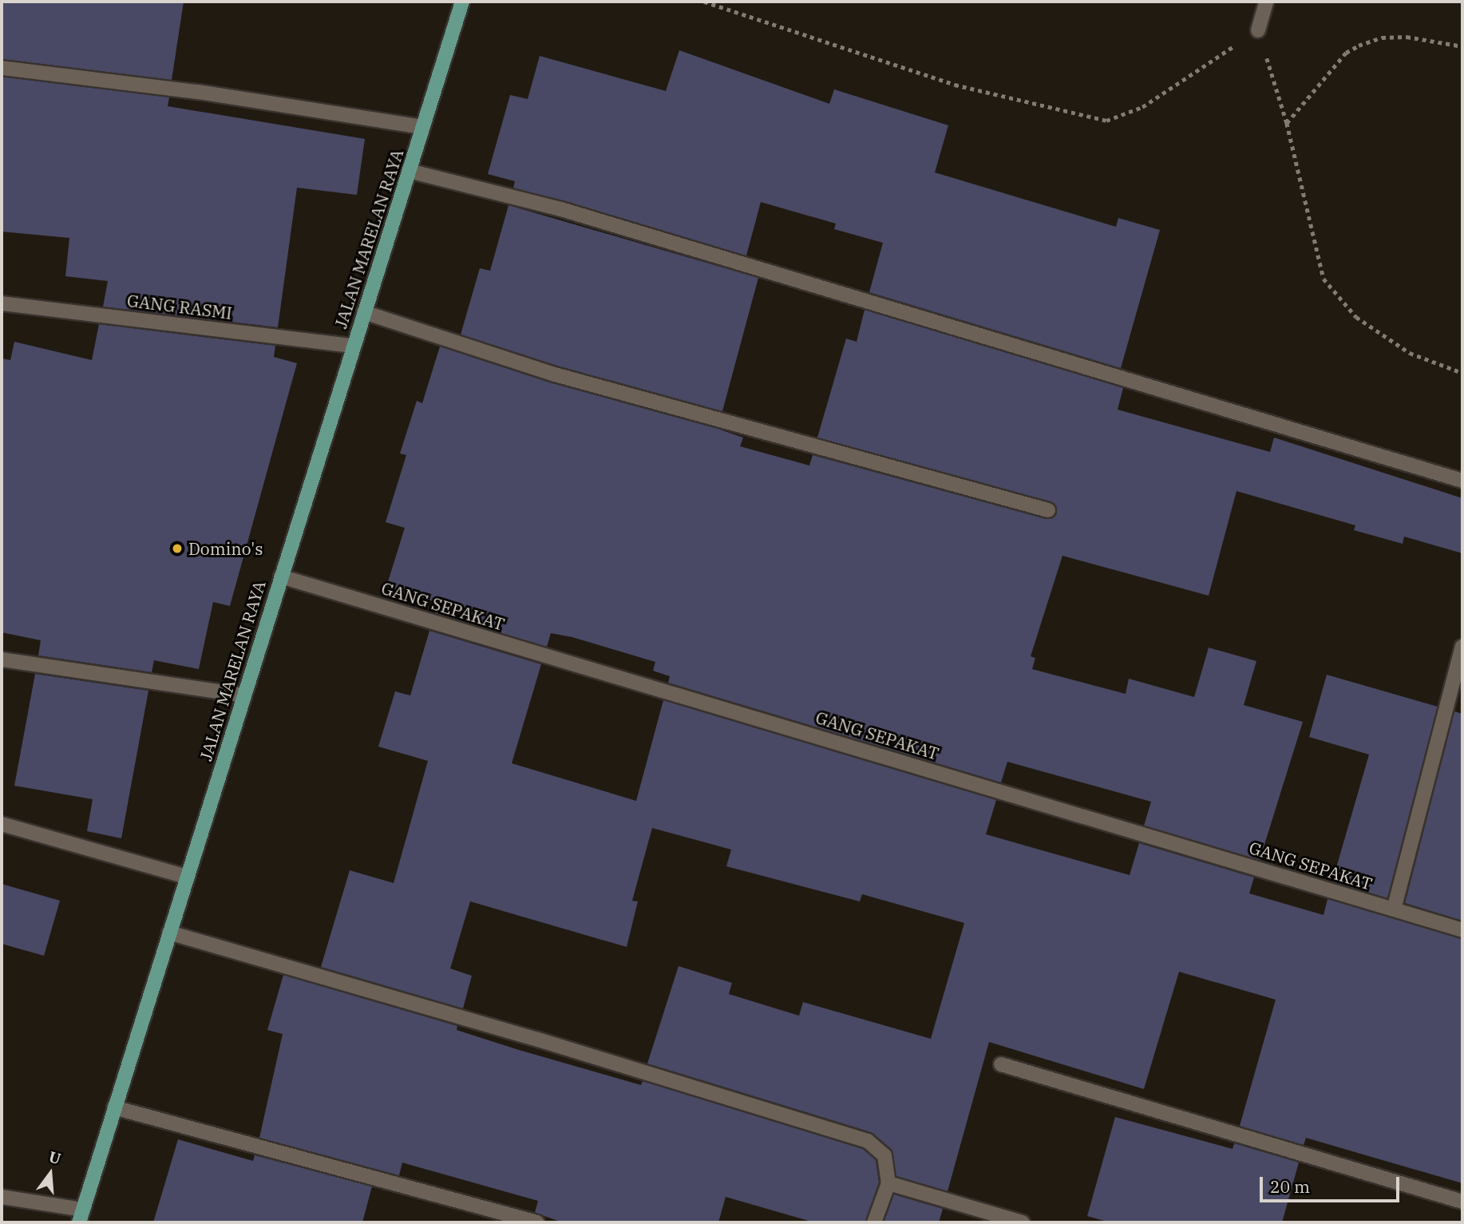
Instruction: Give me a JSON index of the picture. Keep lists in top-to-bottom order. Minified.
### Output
{"streets":{"main road":["JALAN MARELAN RAYA"],"street":["GANG RASMI","GANG SEPAKAT"]},"crossings":[["JALAN MARELAN RAYA","GANG RASMI"],["JALAN MARELAN RAYA","GANG SEPAKAT"]],"places":["Domino's"],"scale_bar":"20 m","north":"top"}
